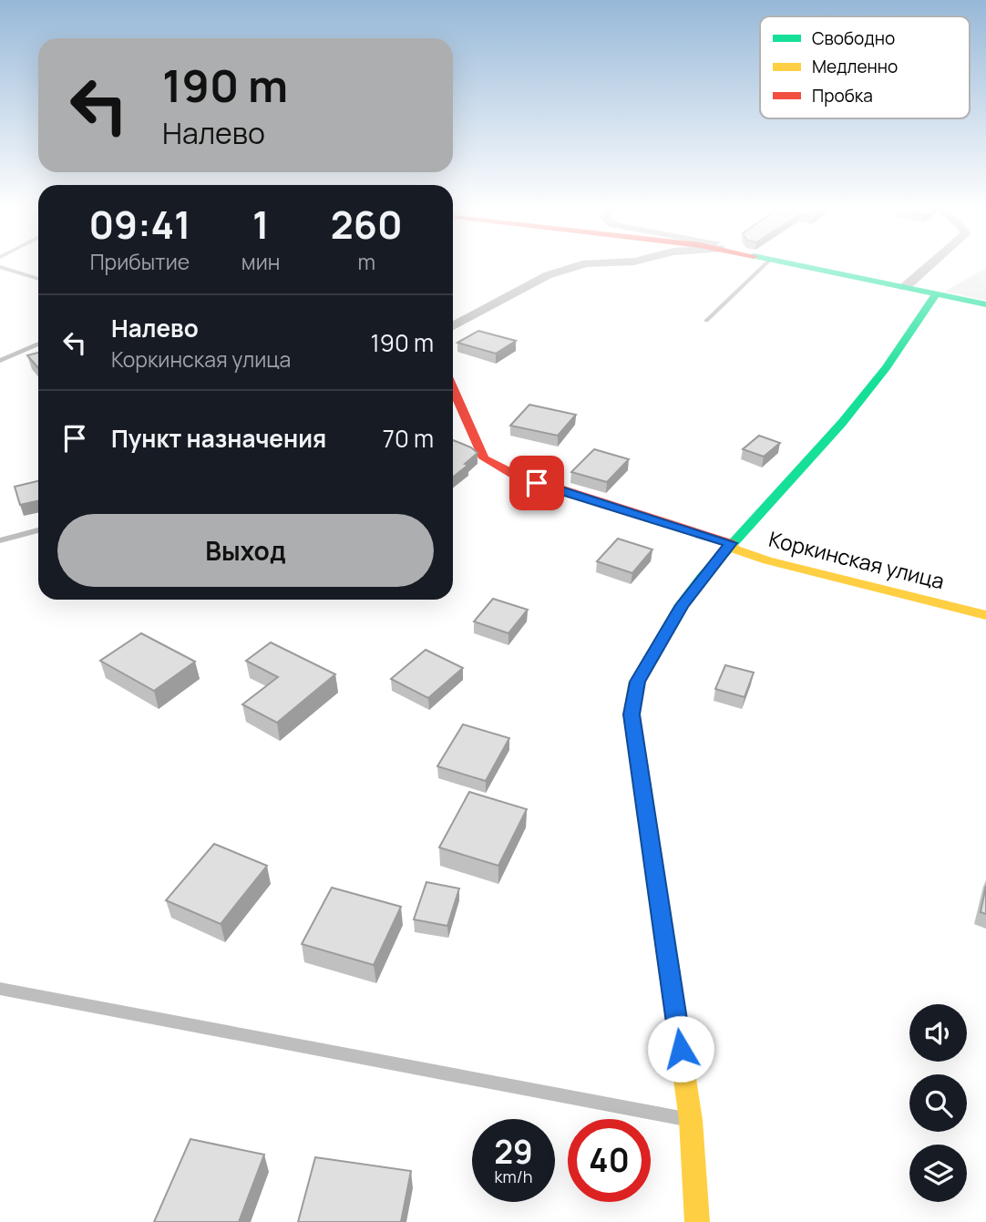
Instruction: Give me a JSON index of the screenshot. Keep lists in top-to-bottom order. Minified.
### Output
{"streets":{"street":["Коркинская улица"]},"legend":["Свободно","Медленно","Пробка"],"page":{"turn":["190 m","Налево"],"eta":["09:41","Прибытие","1","мин","260","m"],"list":[{"name":"Налево","note":"Коркинская улица","value":"190 m"},{"name":"Пункт назначения","value":"70 m"}],"buttons":"Выход","speed":"29 km/h","limit":"40"}}
